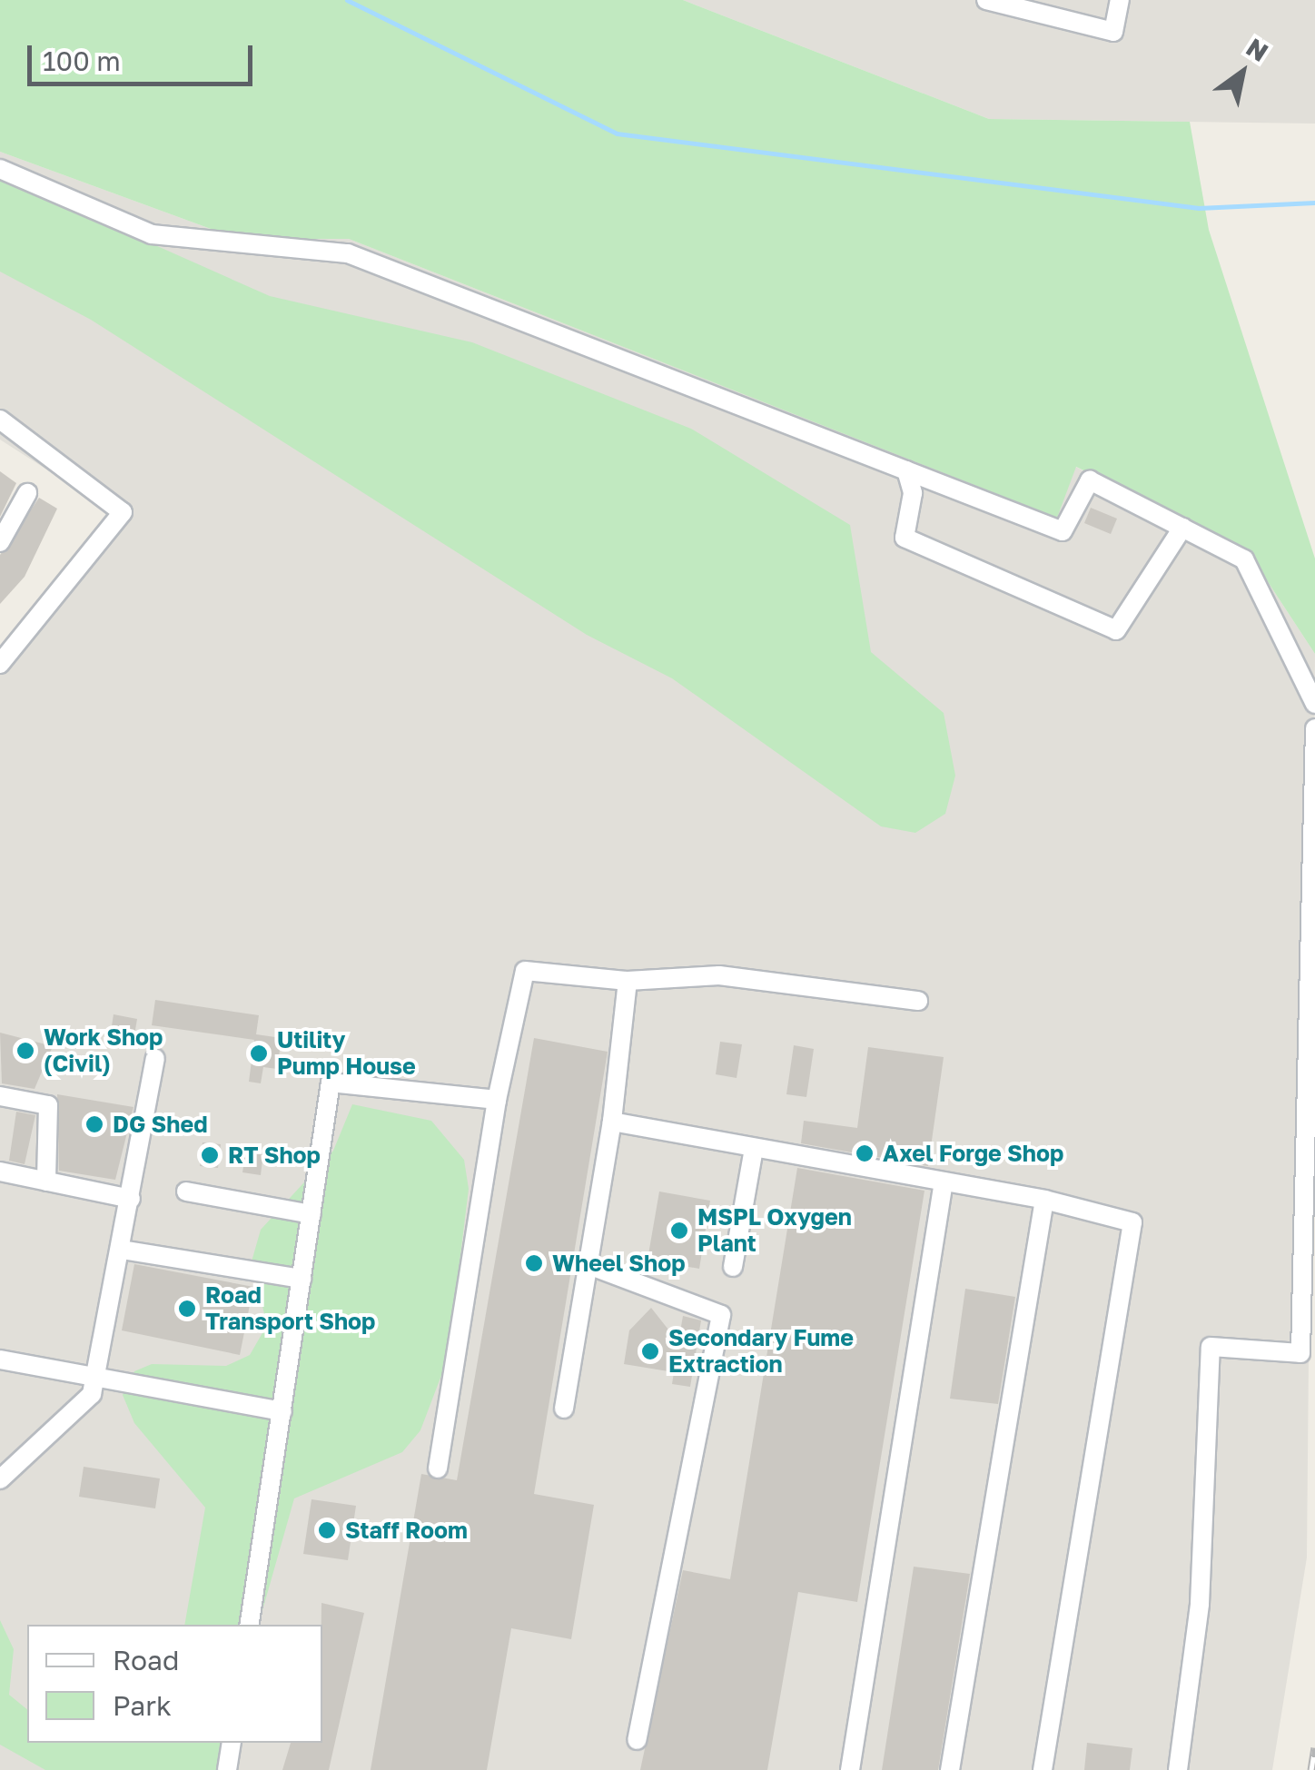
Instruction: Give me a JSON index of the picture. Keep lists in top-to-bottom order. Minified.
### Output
{"places":["Work Shop (Civil)","Utility Pump House","DG Shed","Axel Forge Shop","RT Shop","MSPL Oxygen Plant","Wheel Shop","Road Transport Shop","Secondary Fume Extraction","Staff Room"],"legend":["Road","Park"],"scale_bar":"100 m","north":"top right"}
